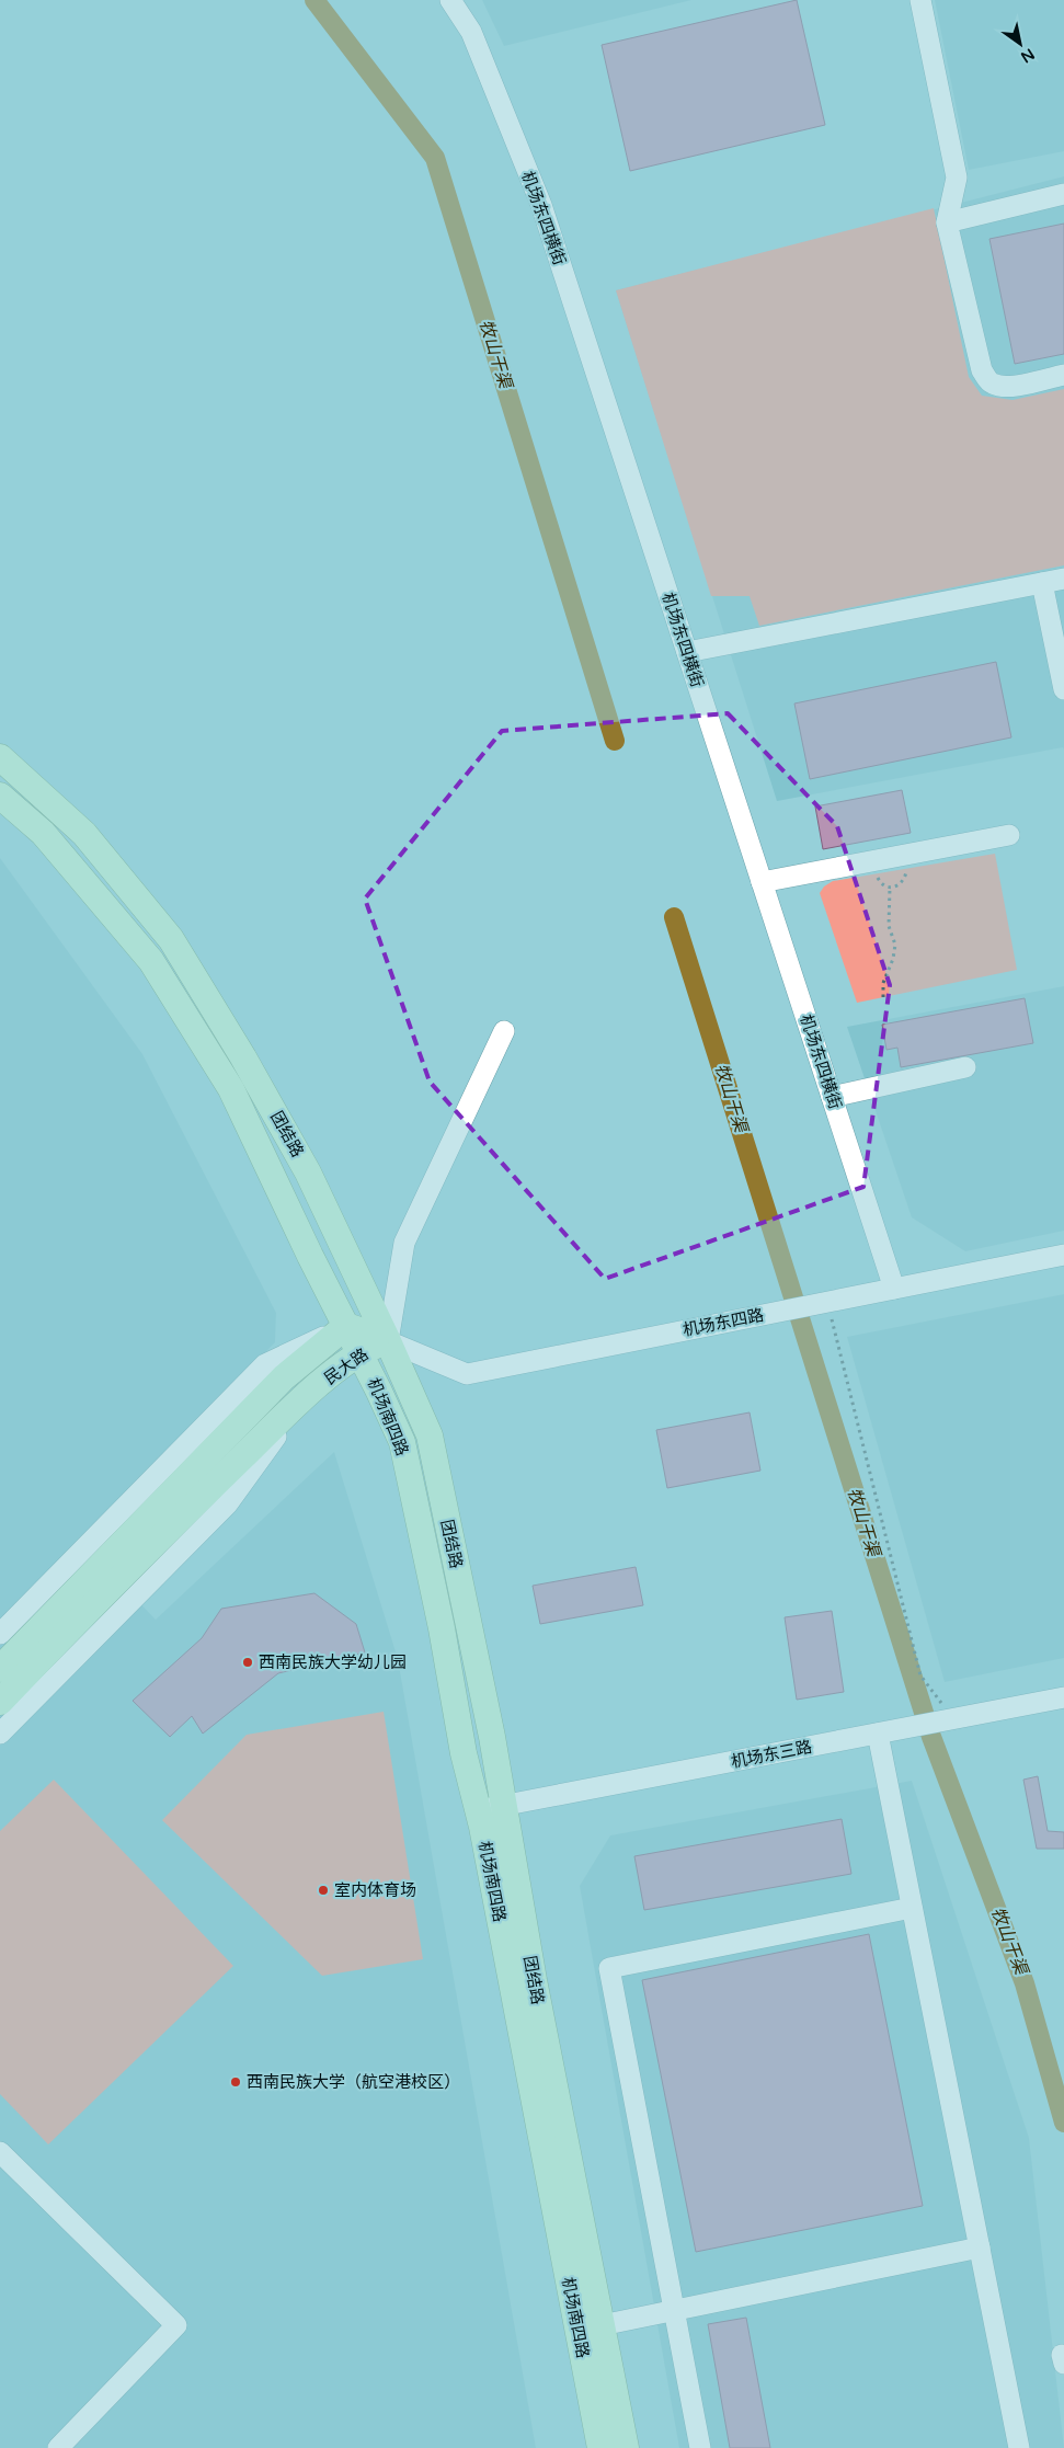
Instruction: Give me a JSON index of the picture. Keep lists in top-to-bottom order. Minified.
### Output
{"streets":{"main road":["团结路","民大路","机场南四路"],"street":["机场东四横街","机场东四路","机场东三路"]},"crossings":[["机场东四横街","机场东四路"],["团结路","机场东四路"],["团结路","民大路"],["团结路","机场南四路"],["团结路","机场东三路"],["机场东四路","民大路"],["民大路","机场南四路"],["机场南四路","机场东三路"]],"water":["牧山干渠"],"places":["西南民族大学幼儿园","室内体育场","西南民族大学（航空港校区）"],"north":"bottom right"}
